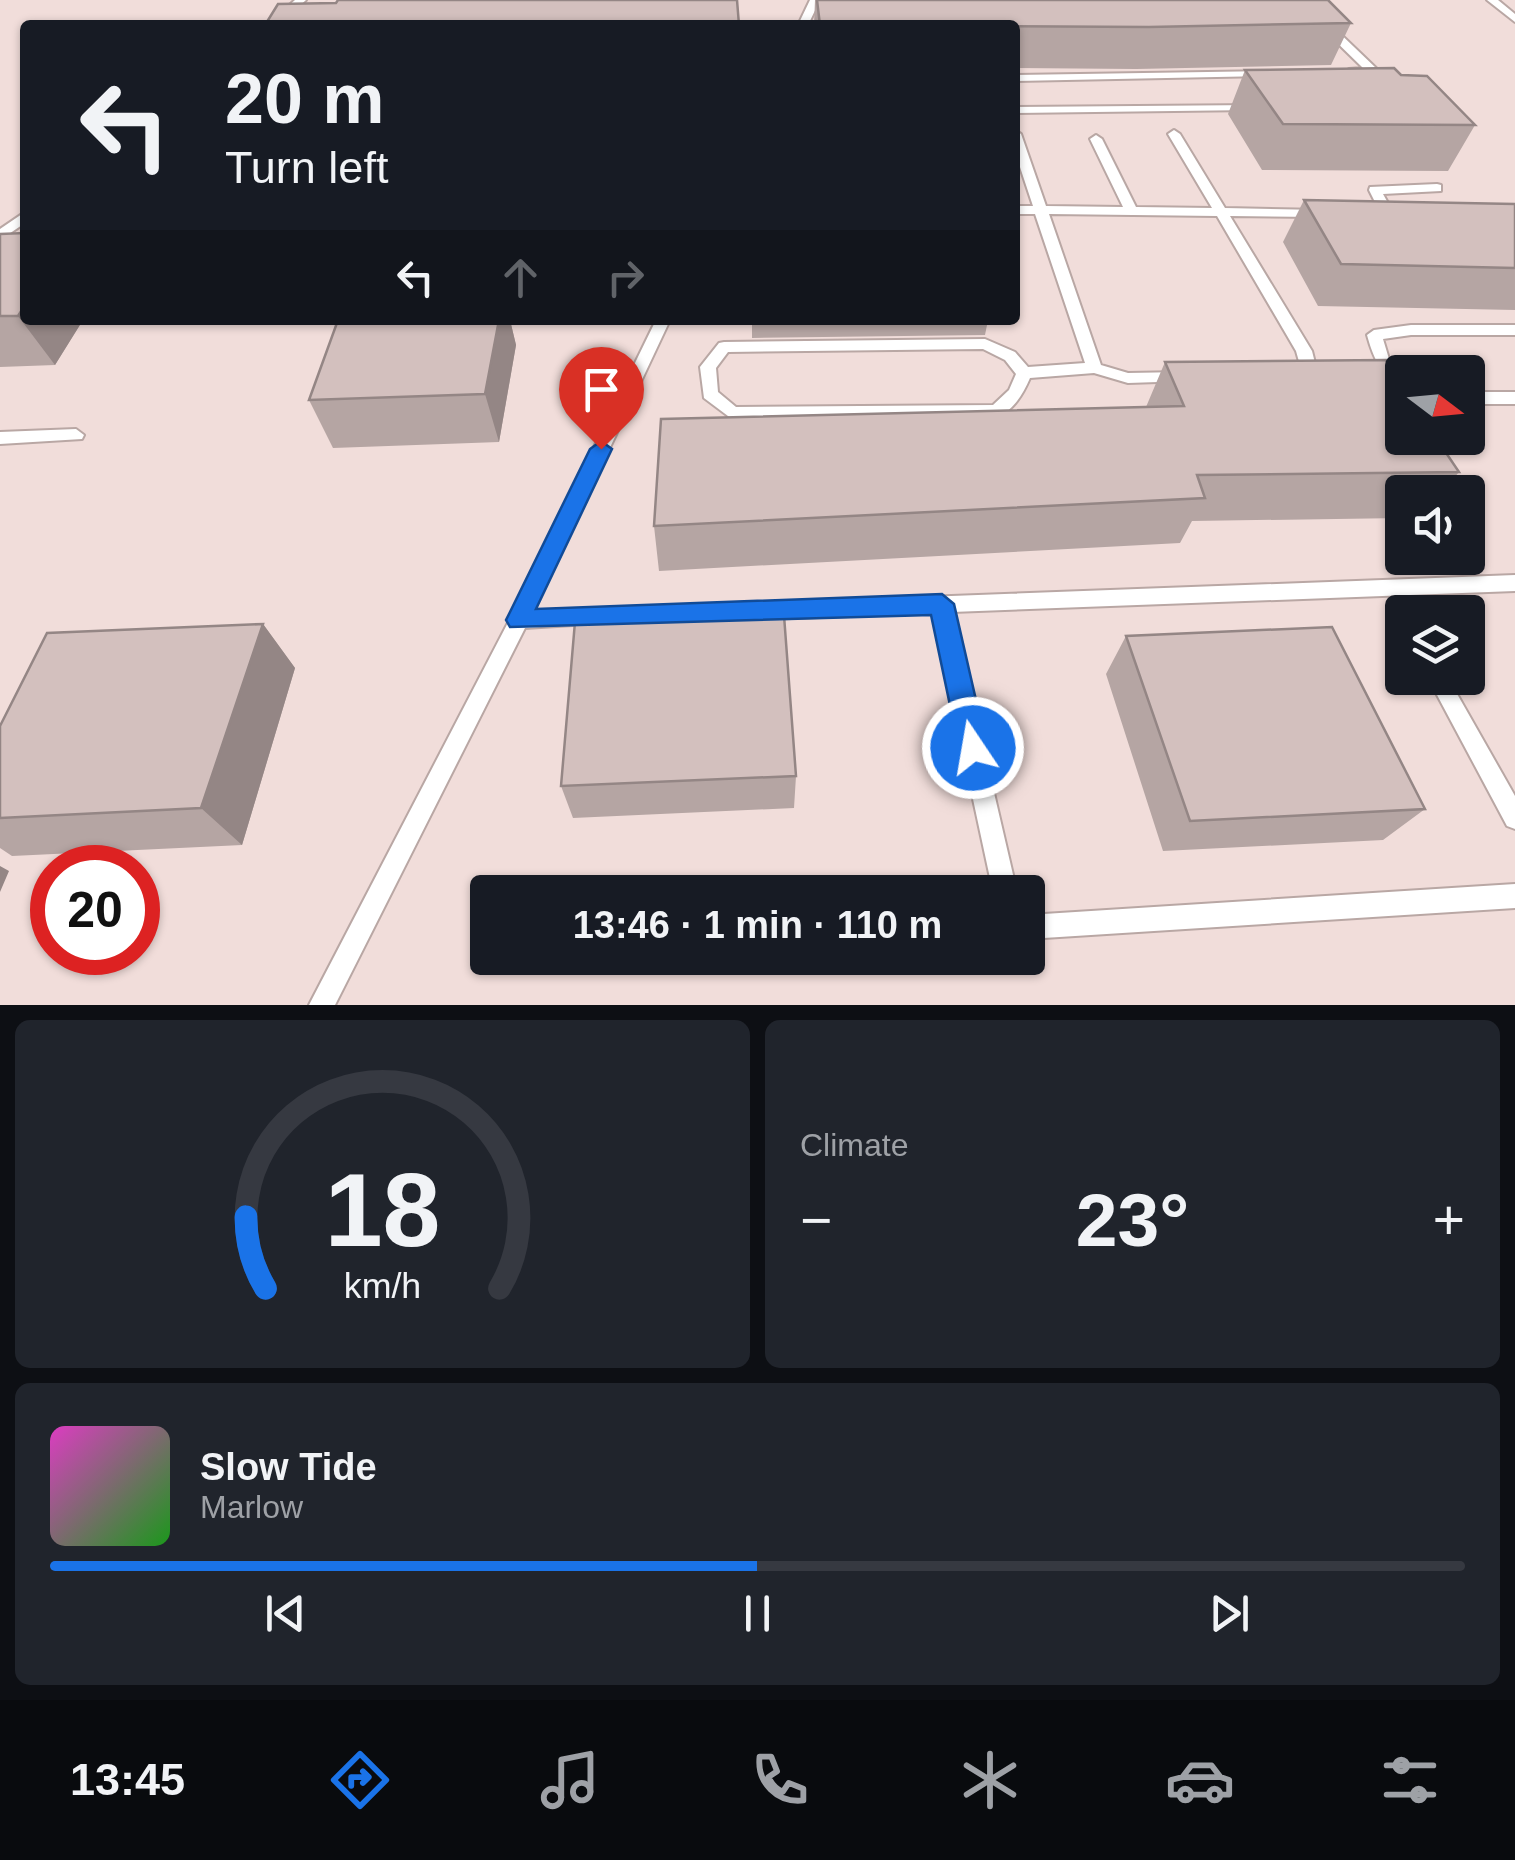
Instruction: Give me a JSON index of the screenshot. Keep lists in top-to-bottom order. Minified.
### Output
{"north":"right","page":{"turn":["20 m","Turn left"],"limit":"20","trip":"13:46 · 1 min · 110 m","tile":"Climate","heat":["−","23°","+"],"song":["Slow Tide","Marlow"],"tabs":"13:45","gauge":["18","km/h"]}}
